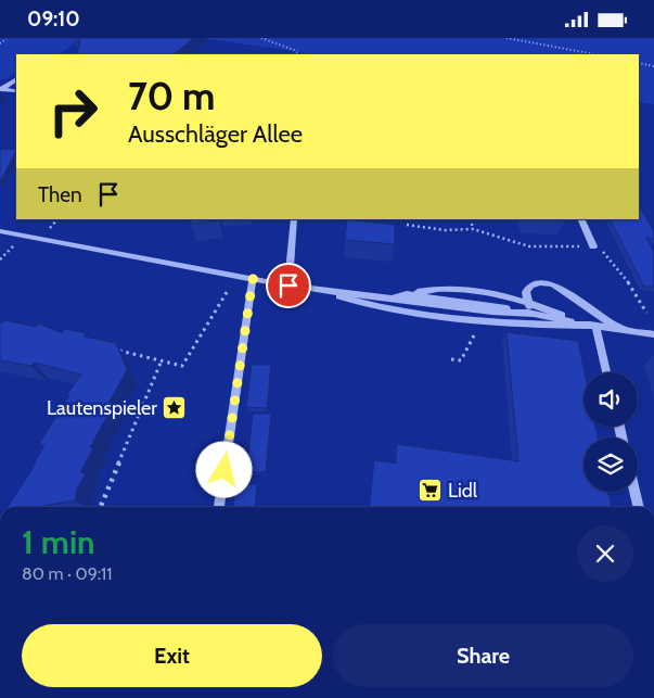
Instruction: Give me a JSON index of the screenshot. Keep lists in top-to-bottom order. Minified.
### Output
{"places":{"place":["Lautenspieler"],"supermarket":["Lidl"]},"page":{"status":"09:10","turn":["70 m","Ausschläger Allee"],"then":"Then","heading":["1 min","80 m · 09:11"],"buttons":["Exit","Share"]}}
